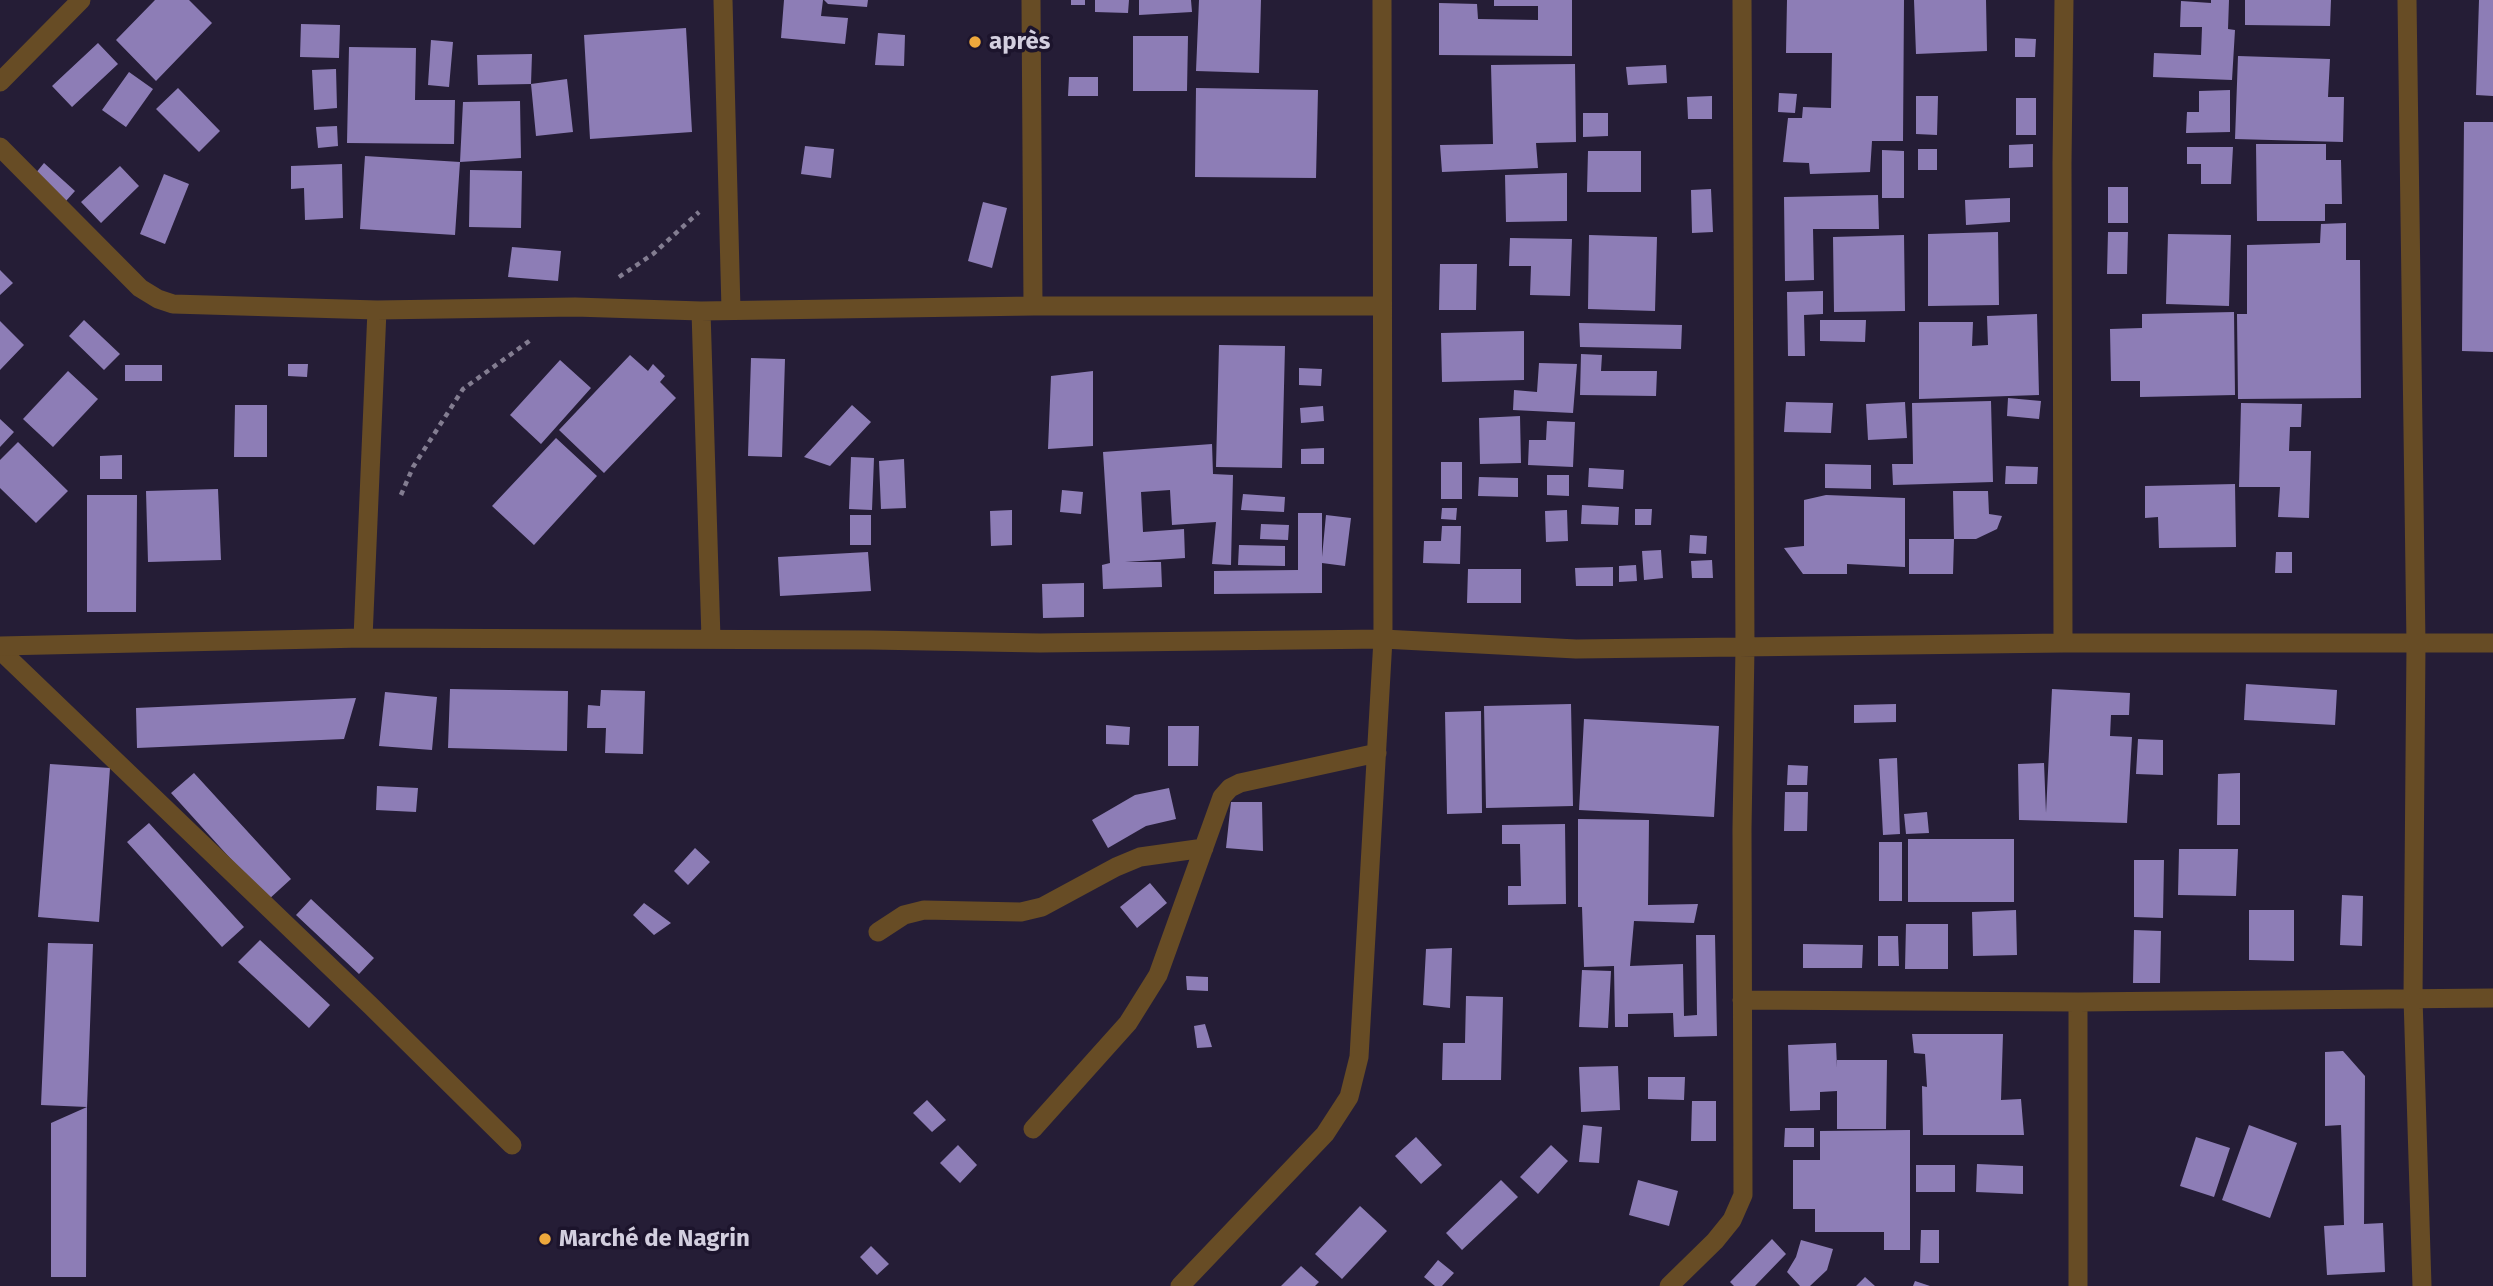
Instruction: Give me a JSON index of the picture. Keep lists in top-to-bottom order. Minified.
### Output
{"places":["après","Marché de Nagrin"]}
